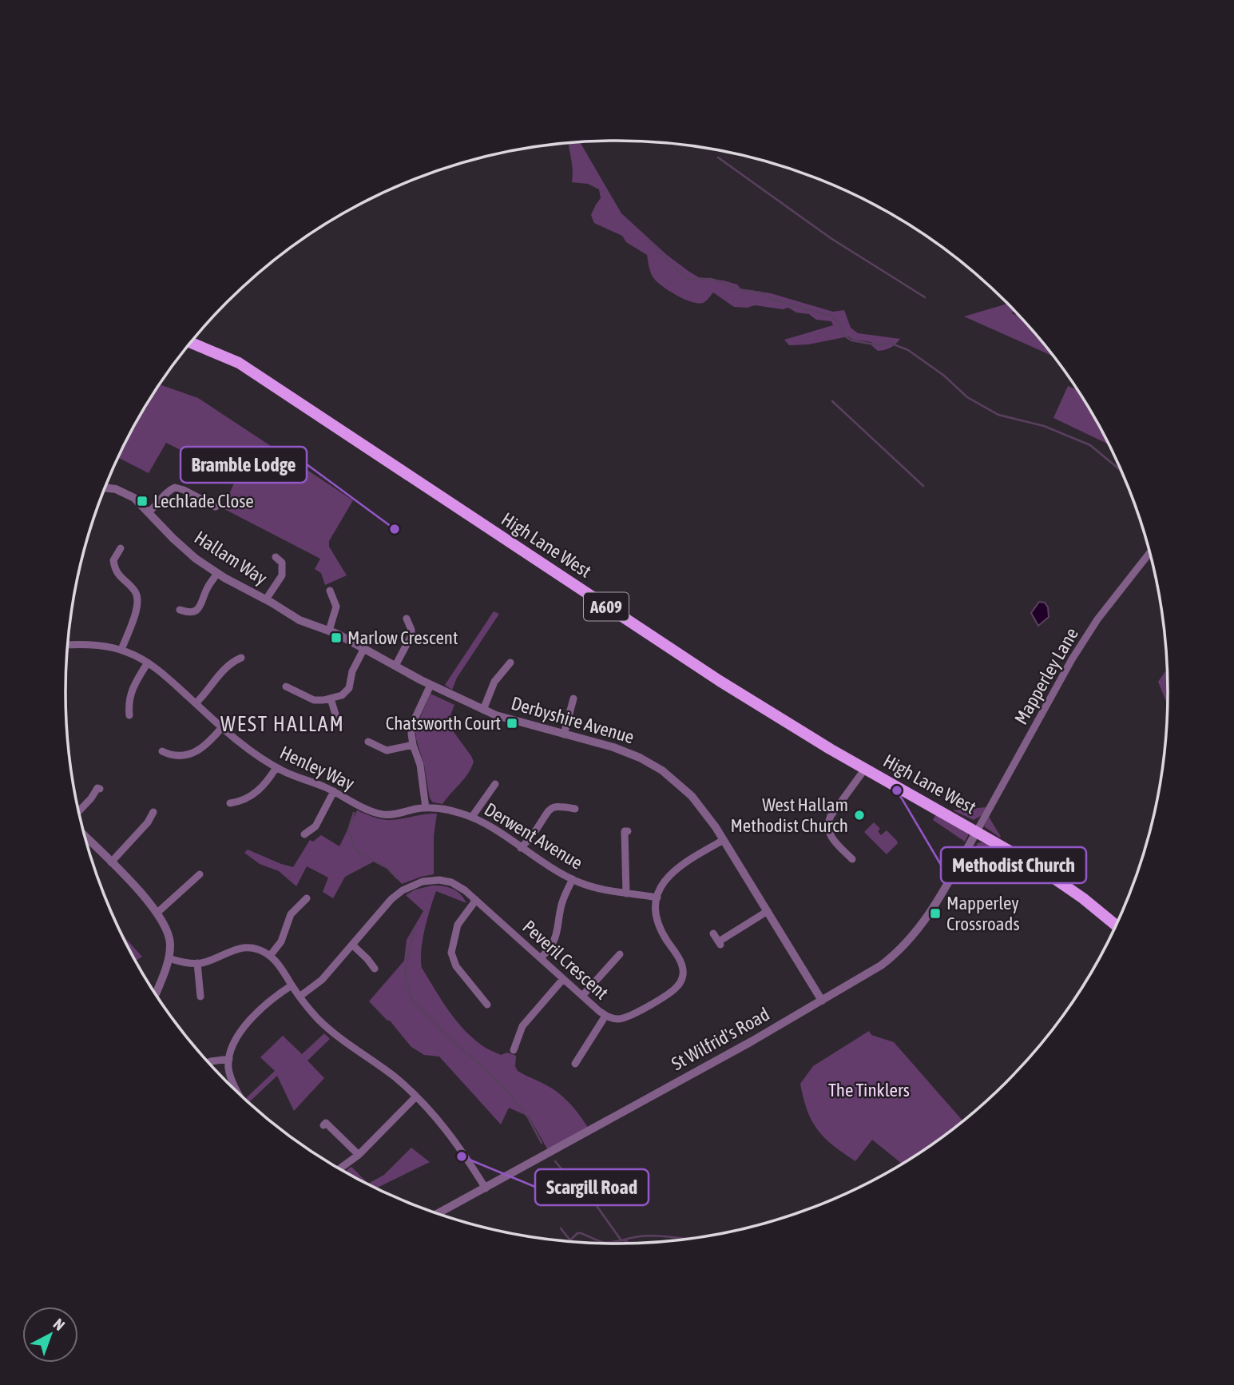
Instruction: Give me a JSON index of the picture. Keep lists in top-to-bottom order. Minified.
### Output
{"streets":{"main road":["High Lane West","A609"],"street":["Hallam Way","Mapperley Lane","Derbyshire Avenue","Henley Way","Derwent Avenue","Peveril Crescent","St Wilfrid's Road"]},"crossings":[["High Lane West","A609"],["High Lane West","Mapperley Lane"],["High Lane West","St Wilfrid's Road"],["Hallam Way","Derbyshire Avenue"],["A609","Mapperley Lane"],["A609","St Wilfrid's Road"],["Mapperley Lane","St Wilfrid's Road"],["Derbyshire Avenue","St Wilfrid's Road"],["Henley Way","Derwent Avenue"],["Derwent Avenue","Peveril Crescent"]],"districts":["WEST HALLAM"],"parks":["The Tinklers"],"places":{"transit":["Lechlade Close","Marlow Crescent","Chatsworth Court","Mapperley Crossroads"],"other":["Bramble Lodge","Methodist Church","West Hallam Methodist Church","Scargill Road"]},"north":"top right"}
